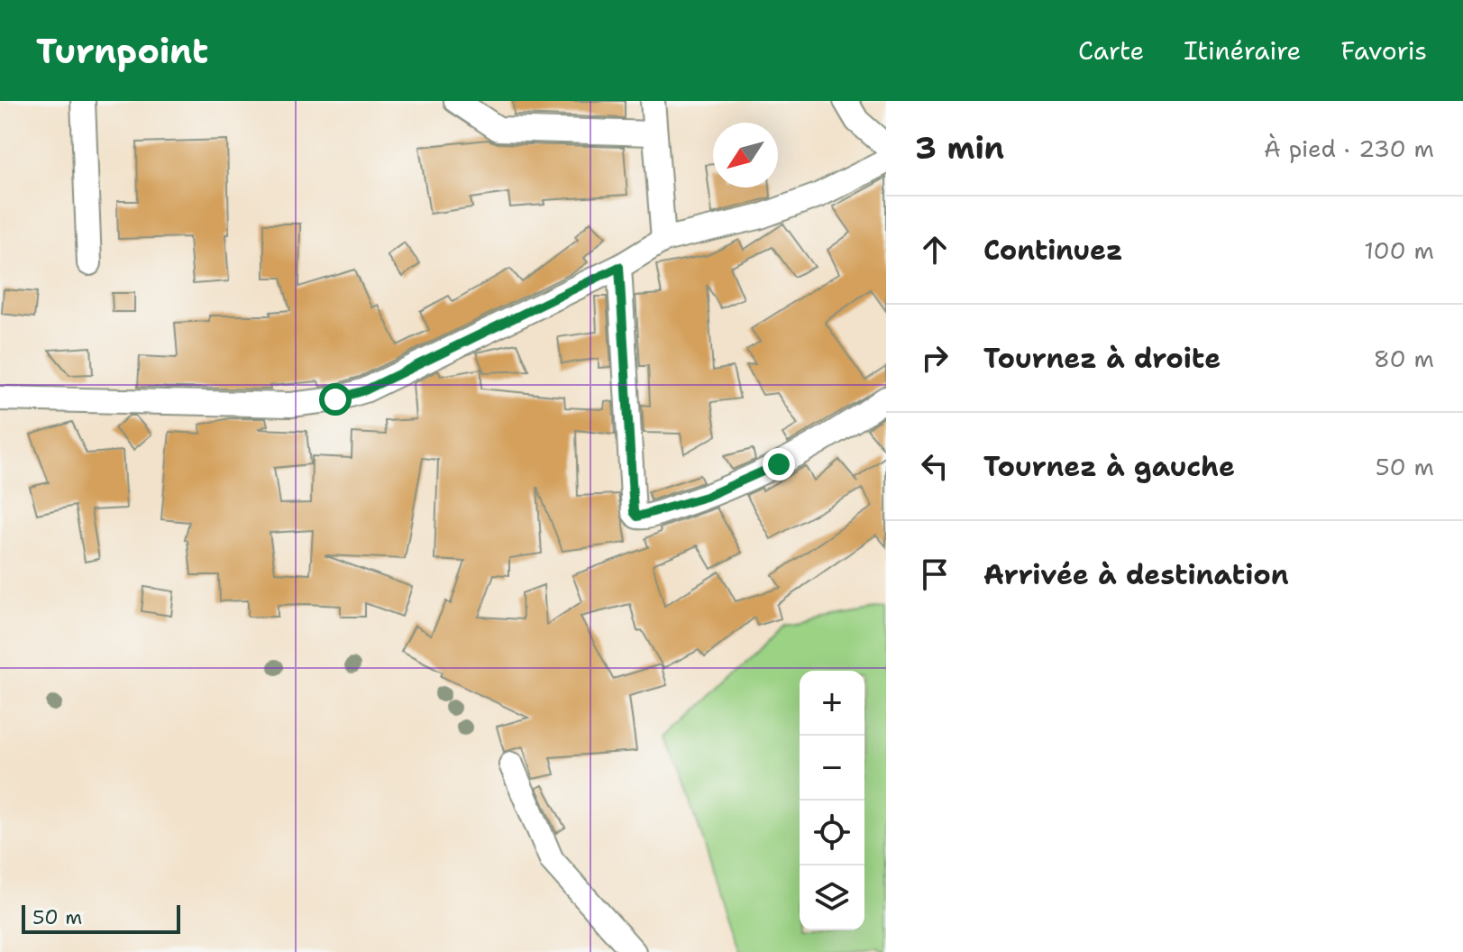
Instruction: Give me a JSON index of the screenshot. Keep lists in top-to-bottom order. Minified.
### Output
{"scale_bar":"50 m","north":"bottom left","page":{"header":"Turnpoint","nav":["Carte","Itinéraire","Favoris"],"heading":["3 min","À pied · 230 m"],"list":[["Continuez","100 m"],["Tournez à droite","80 m"],["Tournez à gauche","50 m"],"Arrivée à destination"],"map_buttons":["+","−"],"scale":"50 m"}}
